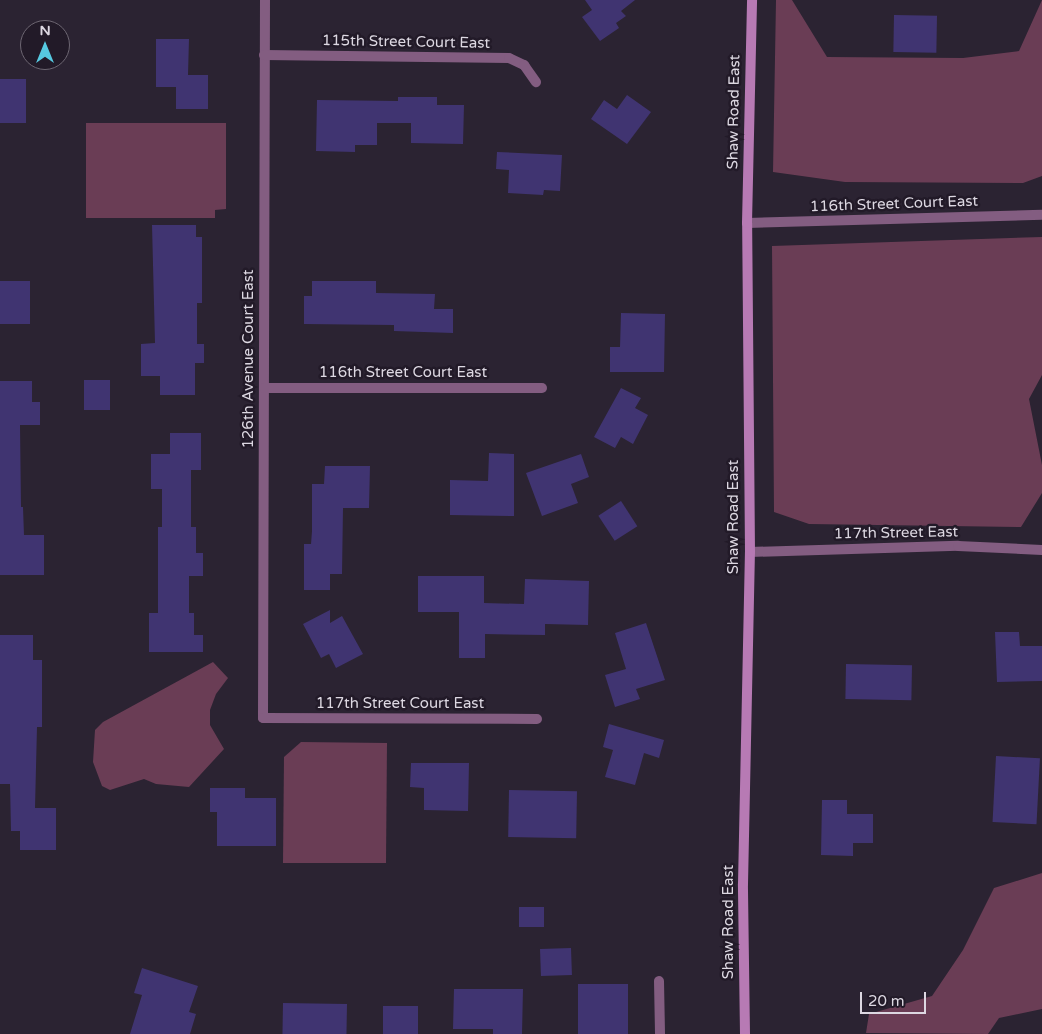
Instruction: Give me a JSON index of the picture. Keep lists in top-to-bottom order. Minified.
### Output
{"streets":{"main road":["Shaw Road East"],"street":["115th Street Court East","116th Street Court East","126th Avenue Court East","117th Street East","117th Street Court East"]},"crossings":[["115th Street Court East","126th Avenue Court East"],["Shaw Road East","116th Street Court East"],["Shaw Road East","117th Street East"],["116th Street Court East","126th Avenue Court East"],["126th Avenue Court East","117th Street Court East"]],"scale_bar":"20 m","north":"top"}
